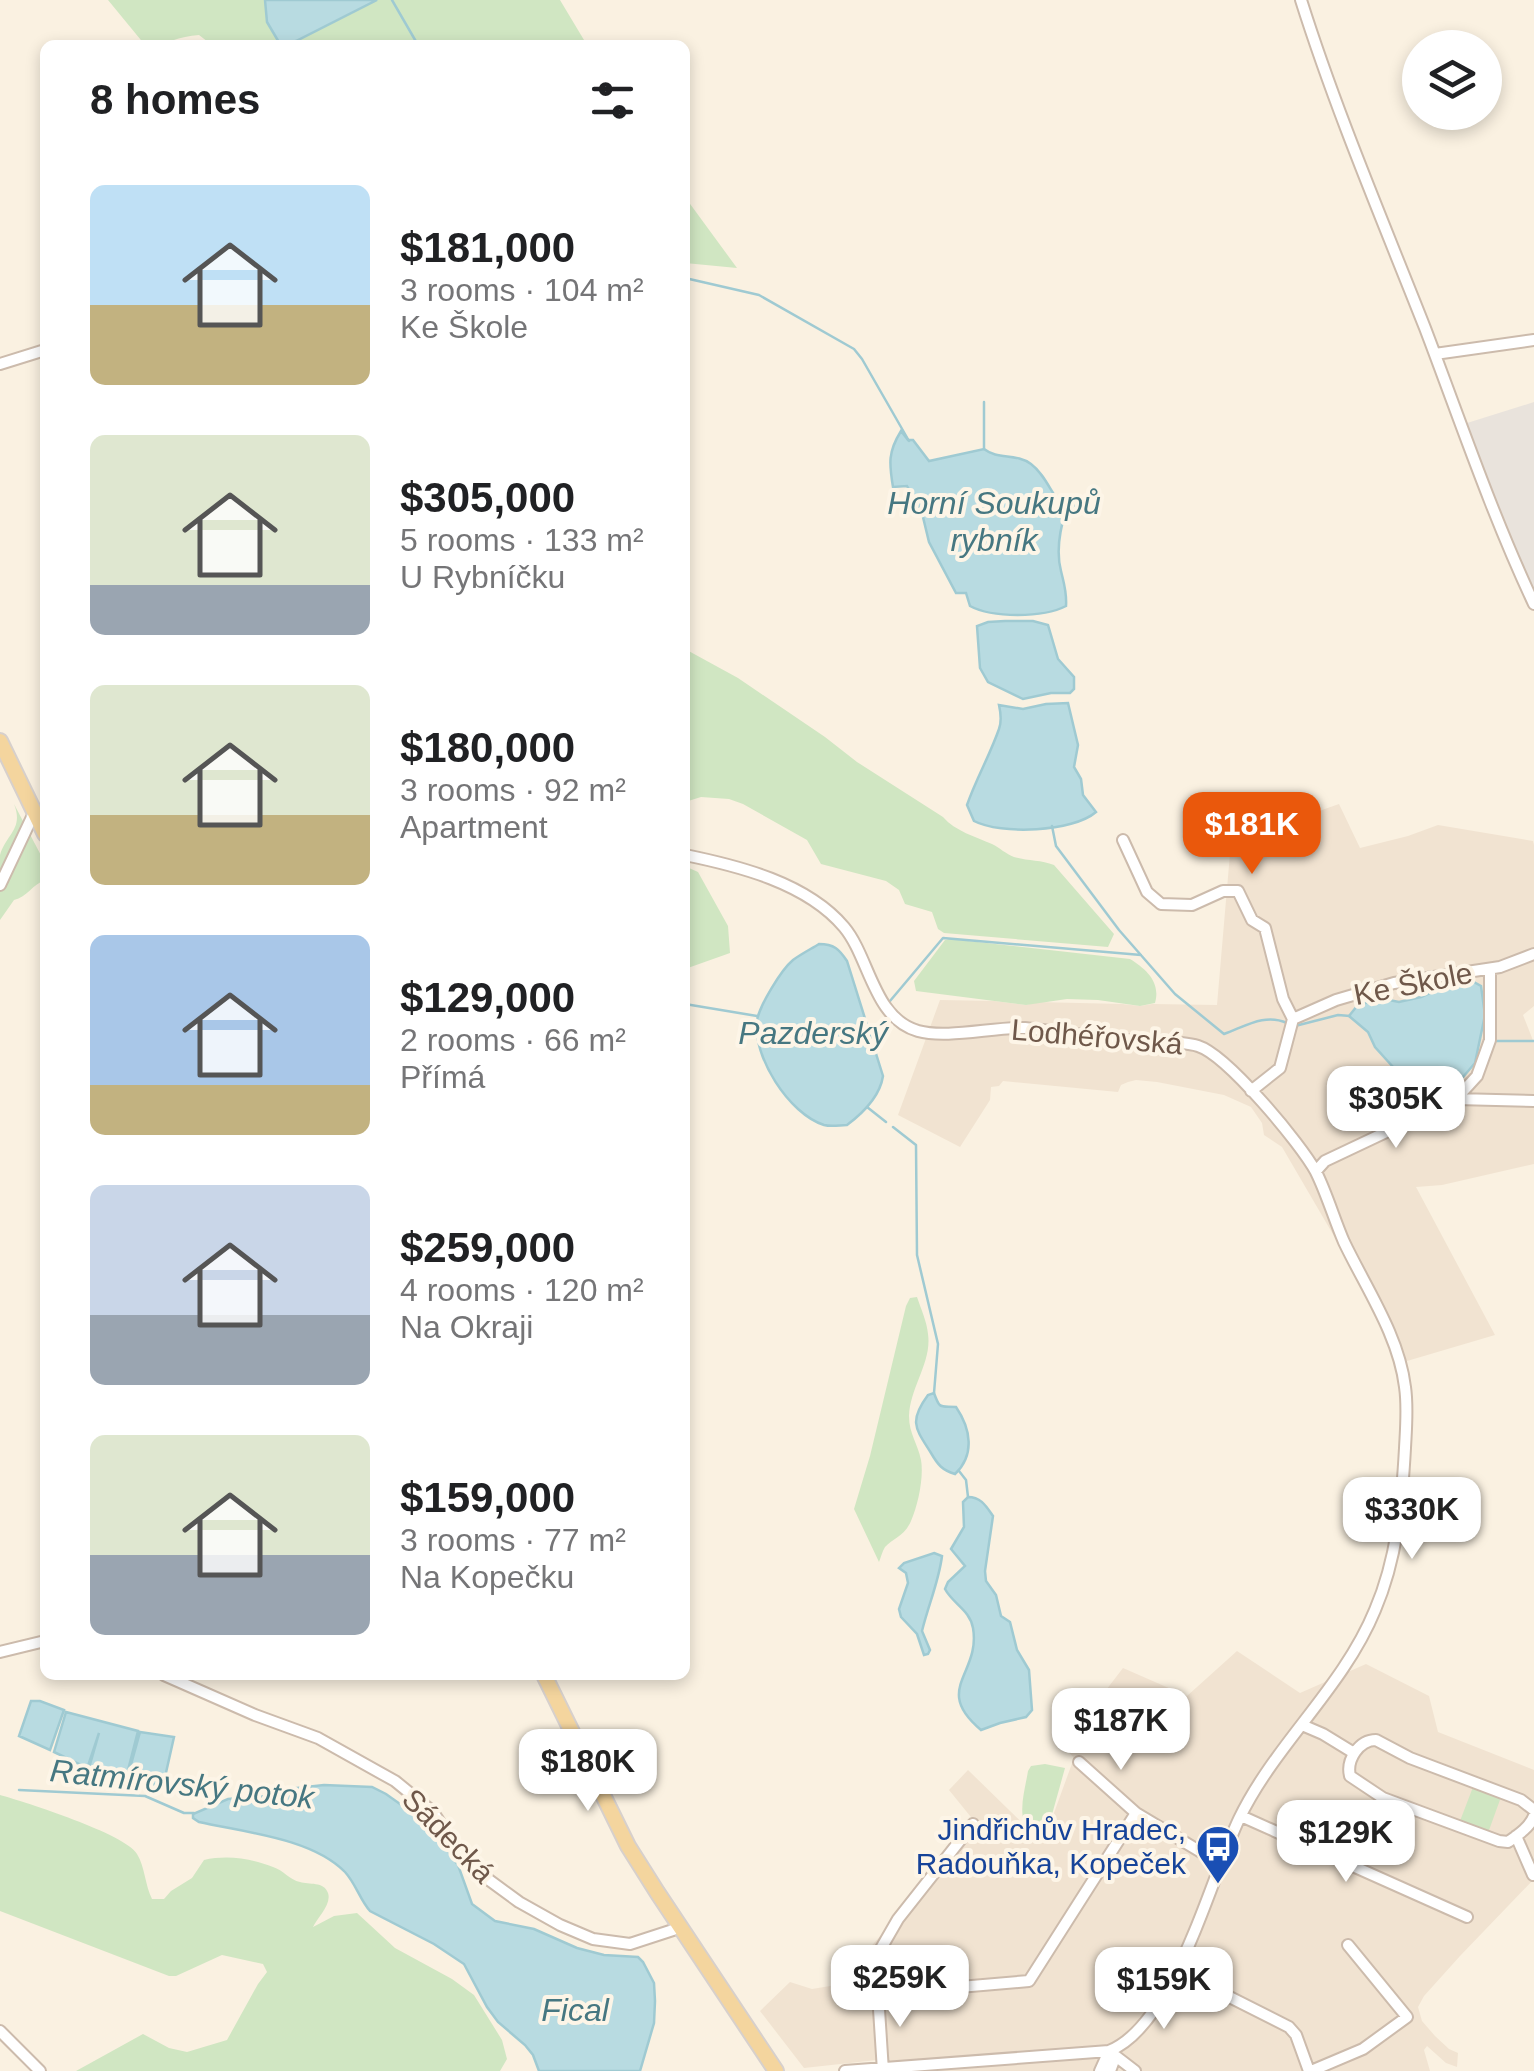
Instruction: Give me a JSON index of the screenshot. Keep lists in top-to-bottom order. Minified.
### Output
{"streets":{"street":["Ke Škole","Lodhéřovská","Sádecká"]},"water":["Horní Soukupů rybník","Pazderský","Ratmírovský potok","Fical"],"places":{"bus stop":["Jindřichův Hradec, Radouňka, Kopeček"]},"page":{"heading":"8 homes","list":[{"name":"$181,000","note":"3 rooms · 104 m² · Ke Škole"},{"name":"$305,000","note":"5 rooms · 133 m² · U Rybníčku"},{"name":"$180,000","note":"3 rooms · 92 m² · Apartment"},{"name":"$129,000","note":"2 rooms · 66 m² · Přímá"},{"name":"$259,000","note":"4 rooms · 120 m² · Na Okraji"},{"name":"$159,000","note":"3 rooms · 77 m² · Na Kopečku"}],"price":["$181K","$305K","$330K","$187K","$180K","$129K","$259K","$159K"]}}
